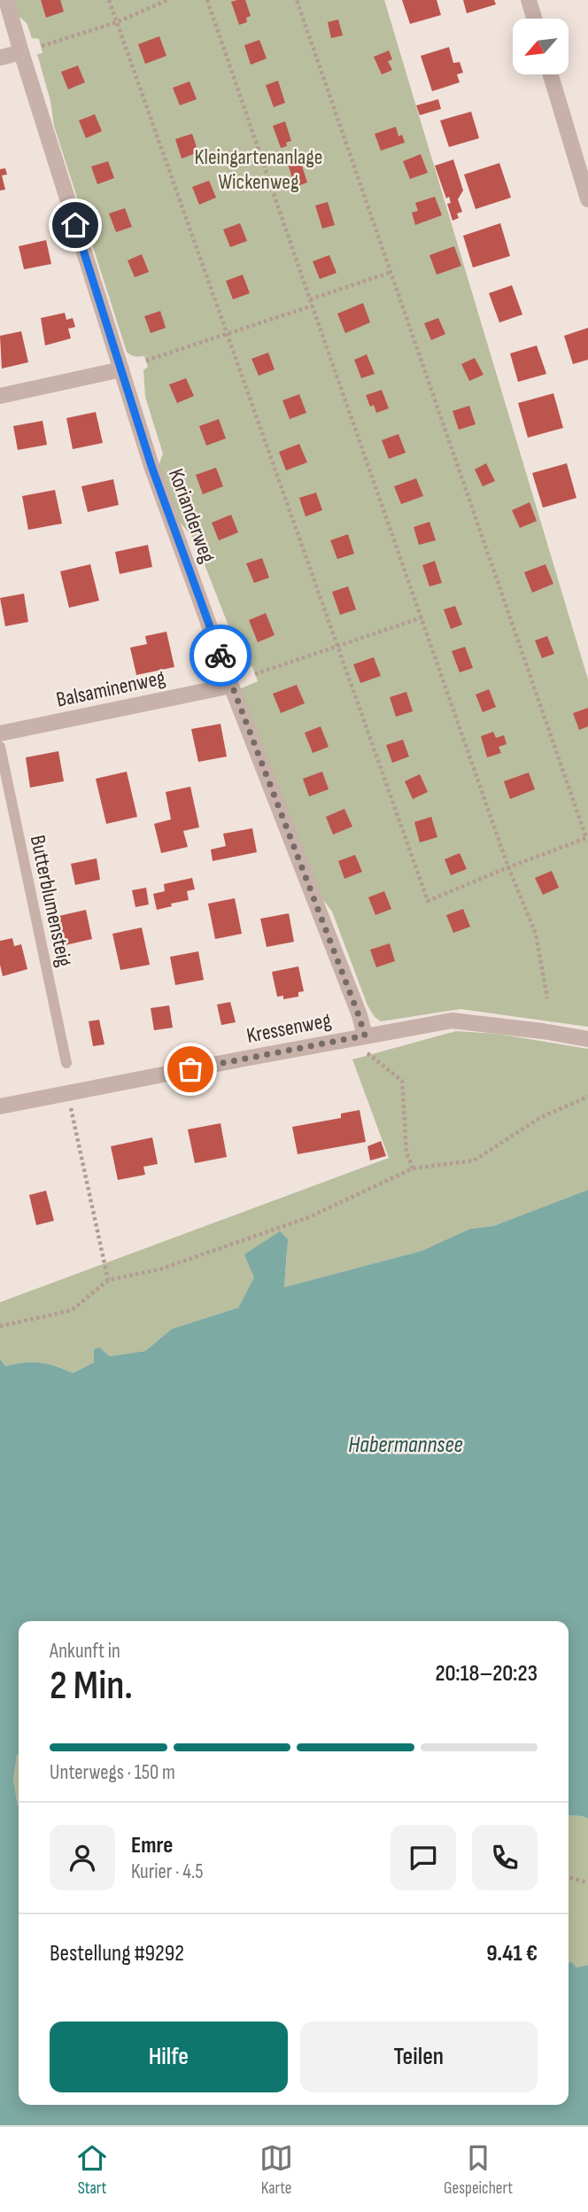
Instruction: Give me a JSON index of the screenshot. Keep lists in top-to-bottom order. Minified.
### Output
{"streets":{"street":["Korianderweg","Balsaminenweg","Kressenweg"],"lane":["Butterblumensteig"]},"crossings":[["Korianderweg","Balsaminenweg"],["Korianderweg","Kressenweg"]],"water":["Habermannsee"],"parks":["Kleingartenanlage Wickenweg"],"north":"bottom left","page":{"heading":["2 Min.","Ankunft in","20:18–20:23"],"panel":["Emre","Kurier · 4.5","Bestellung #9292","9.41 €"],"bar":"Unterwegs · 150 m","buttons":["Hilfe","Teilen"],"tabs":["Start","Karte","Gespeichert"]}}
